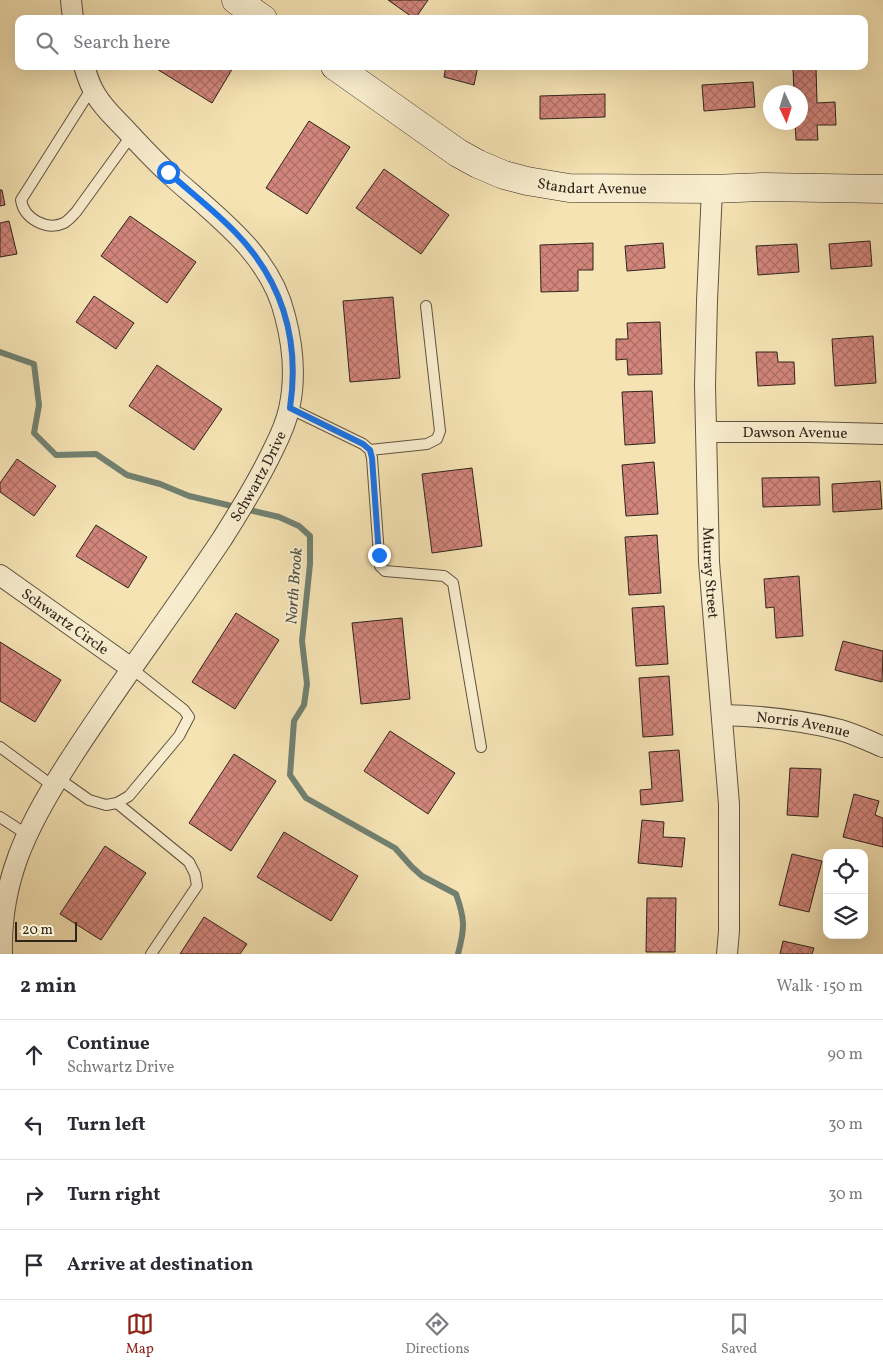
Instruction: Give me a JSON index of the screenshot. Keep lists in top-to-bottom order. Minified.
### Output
{"streets":{"street":["Standart Avenue","Dawson Avenue","Schwartz Drive","Murray Street","Schwartz Circle","Norris Avenue"]},"crossings":[["Standart Avenue","Murray Street"],["Dawson Avenue","Murray Street"],["Schwartz Drive","Schwartz Circle"],["Murray Street","Norris Avenue"]],"water":["North Brook"],"scale_bar":"20 m","north":"bottom","page":{"search":"Search here","scale":"20 m","heading":["2 min","Walk · 150 m"],"list":[["Continue","Schwartz Drive","90 m"],["Turn left","30 m"],["Turn right","30 m"],"Arrive at destination"],"nav":["Map","Directions","Saved"]}}
